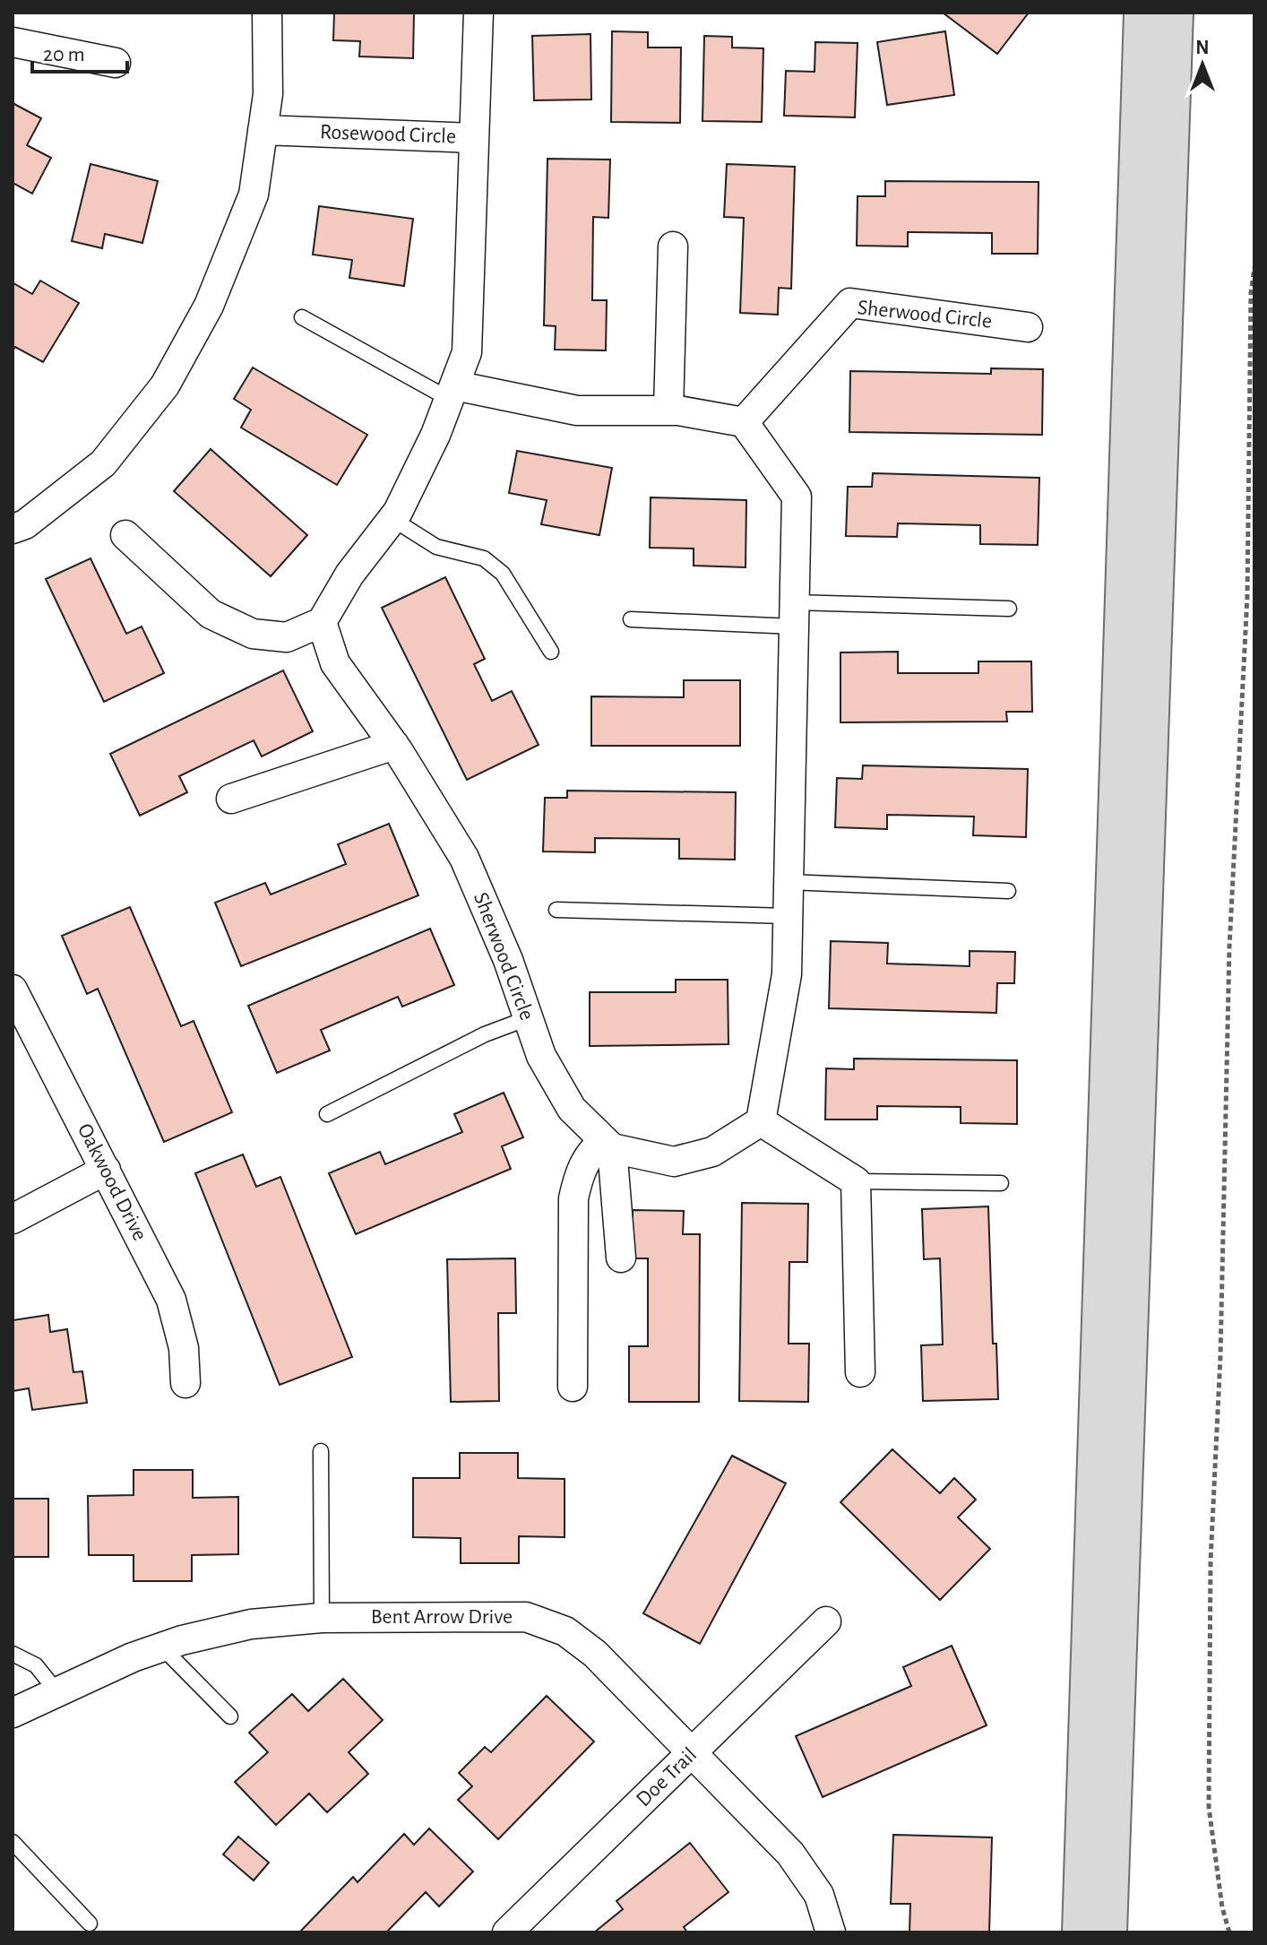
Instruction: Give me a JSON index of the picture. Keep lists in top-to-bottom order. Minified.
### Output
{"streets":{"street":["Rosewood Circle","Sherwood Circle","Oakwood Drive","Bent Arrow Drive","Doe Trail"]},"crossings":[["Bent Arrow Drive","Doe Trail"]],"scale_bar":"20 m","north":"top"}
